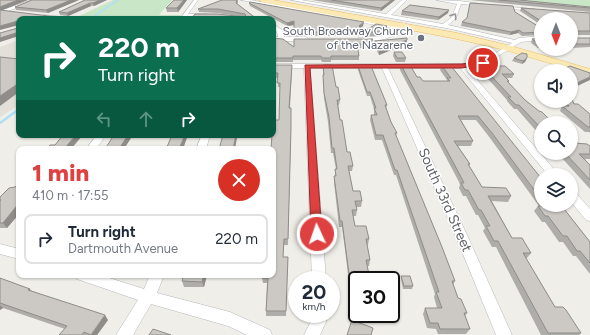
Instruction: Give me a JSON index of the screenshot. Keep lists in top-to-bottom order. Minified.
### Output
{"streets":{"street":["South 33rd Street"]},"places":["South Broadway Church of the Nazarene"],"north":"bottom","page":{"turn":["220 m","Turn right"],"heading":["1 min","410 m · 17:55"],"list":[{"name":"Turn right","note":"Dartmouth Avenue","value":"220 m"}],"speed":"20 km/h","limit":"30"}}
